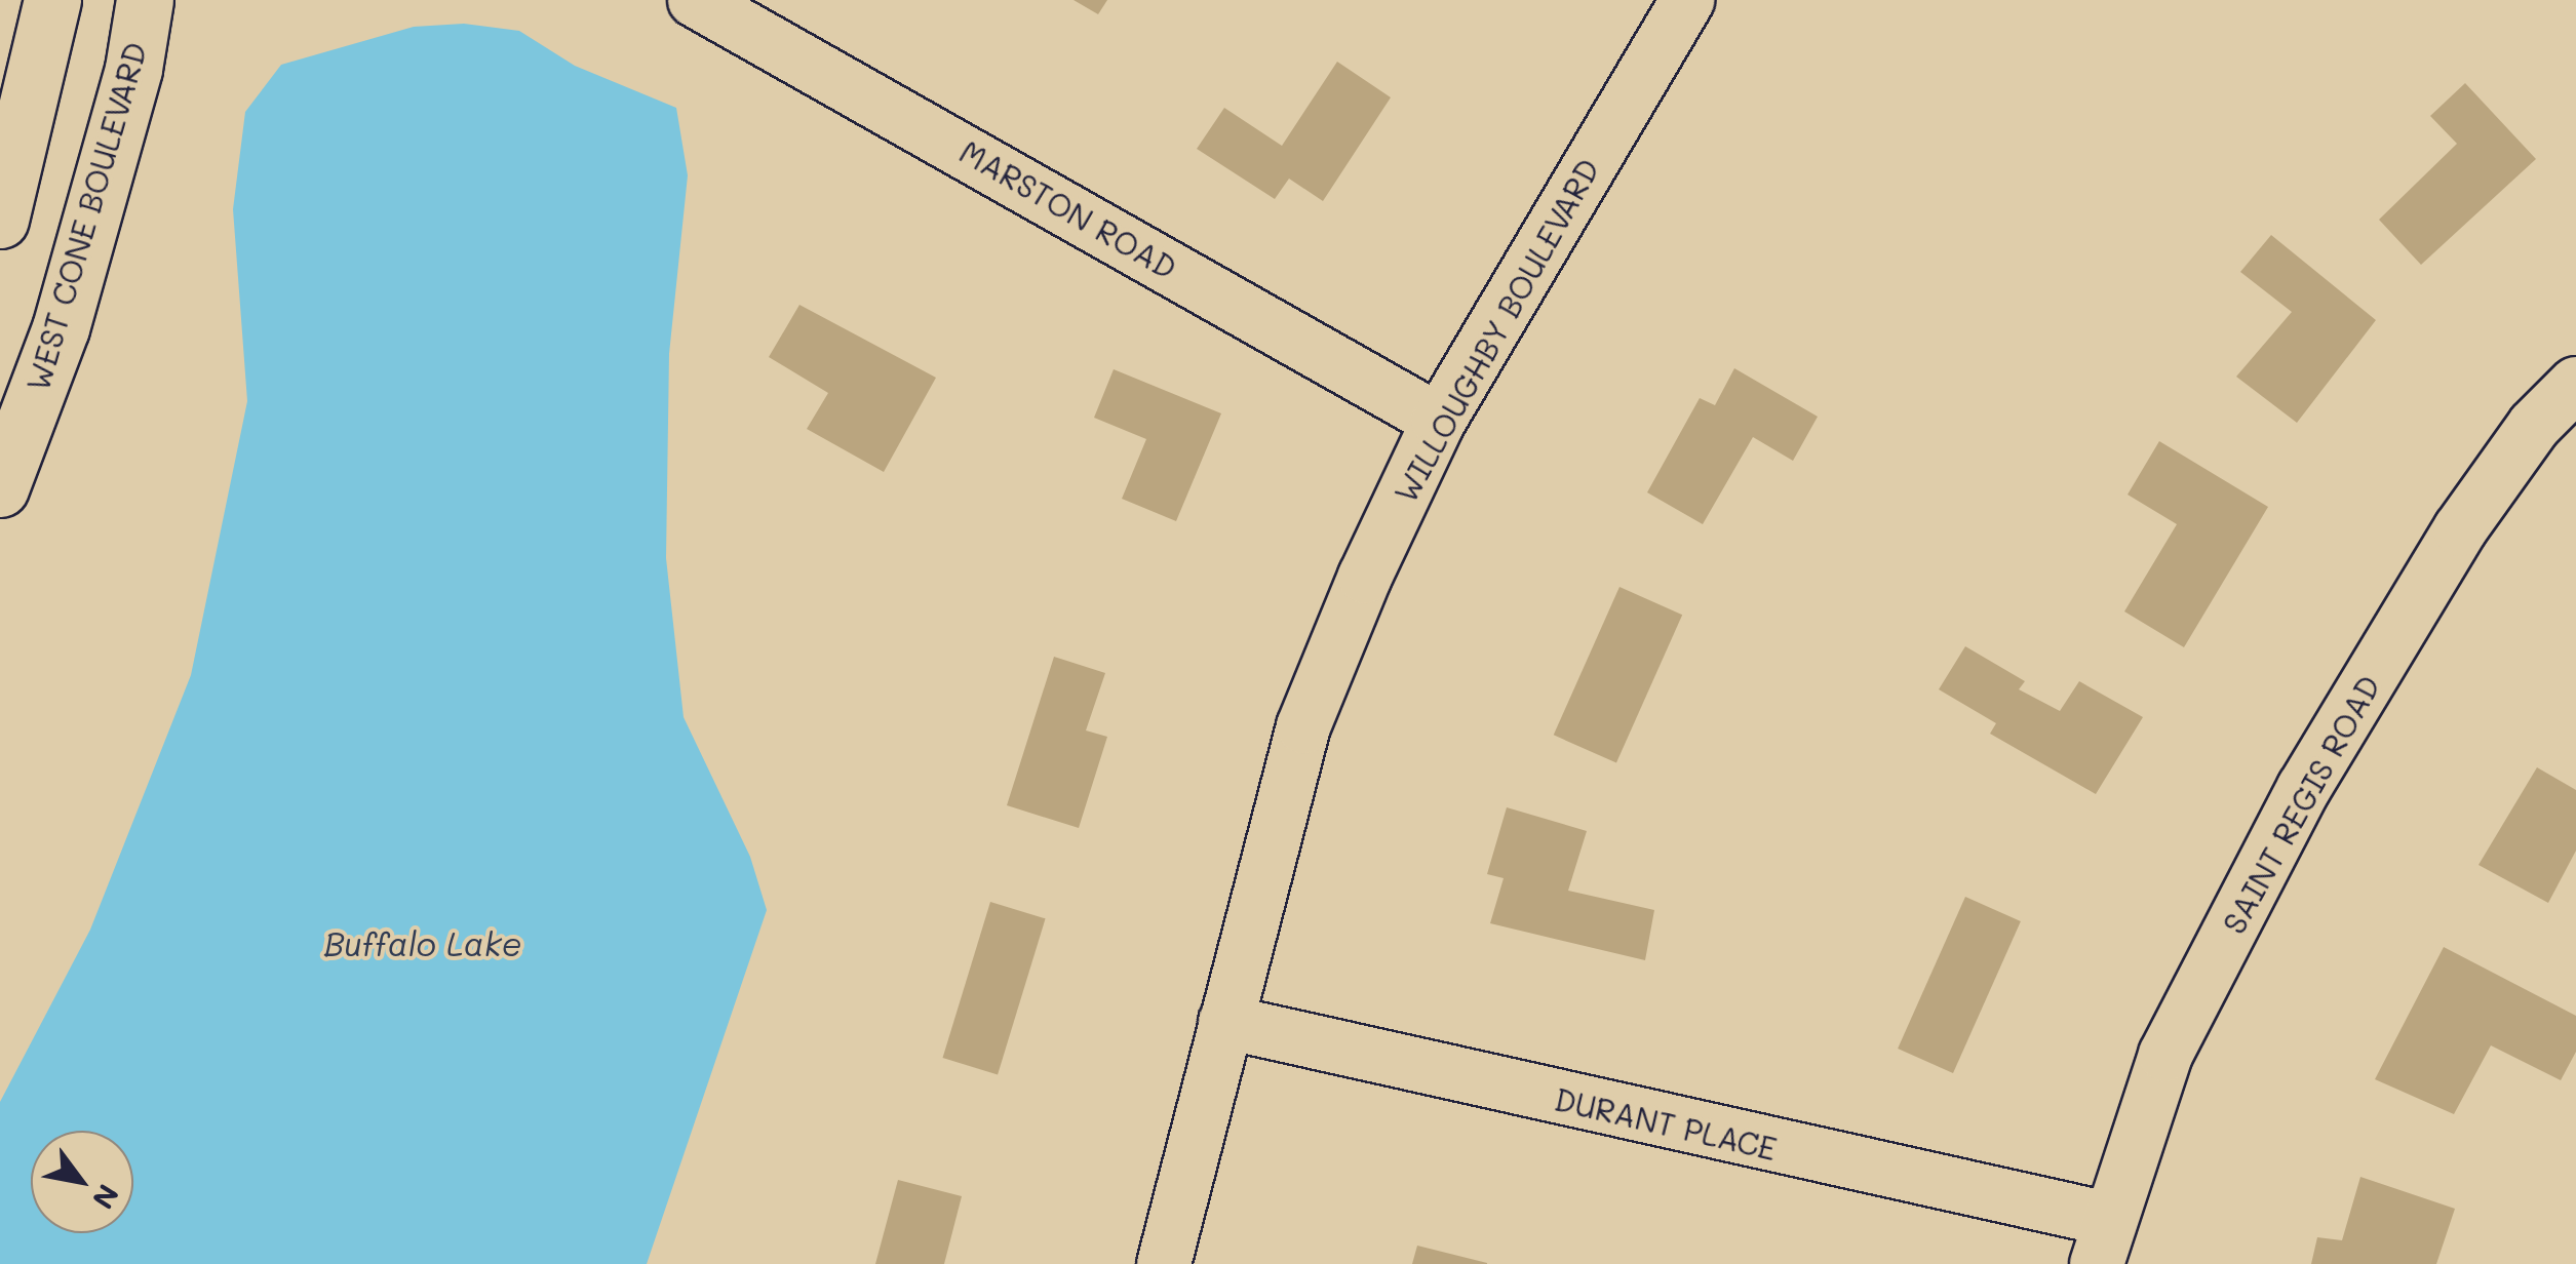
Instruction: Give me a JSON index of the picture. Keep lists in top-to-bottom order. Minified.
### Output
{"streets":{"main road":["WEST CONE BOULEVARD"],"street":["MARSTON ROAD","WILLOUGHBY BOULEVARD","SAINT REGIS ROAD","DURANT PLACE"]},"crossings":[["MARSTON ROAD","WILLOUGHBY BOULEVARD"],["WILLOUGHBY BOULEVARD","DURANT PLACE"],["SAINT REGIS ROAD","DURANT PLACE"]],"water":["Buffalo Lake"],"north":"bottom right"}
